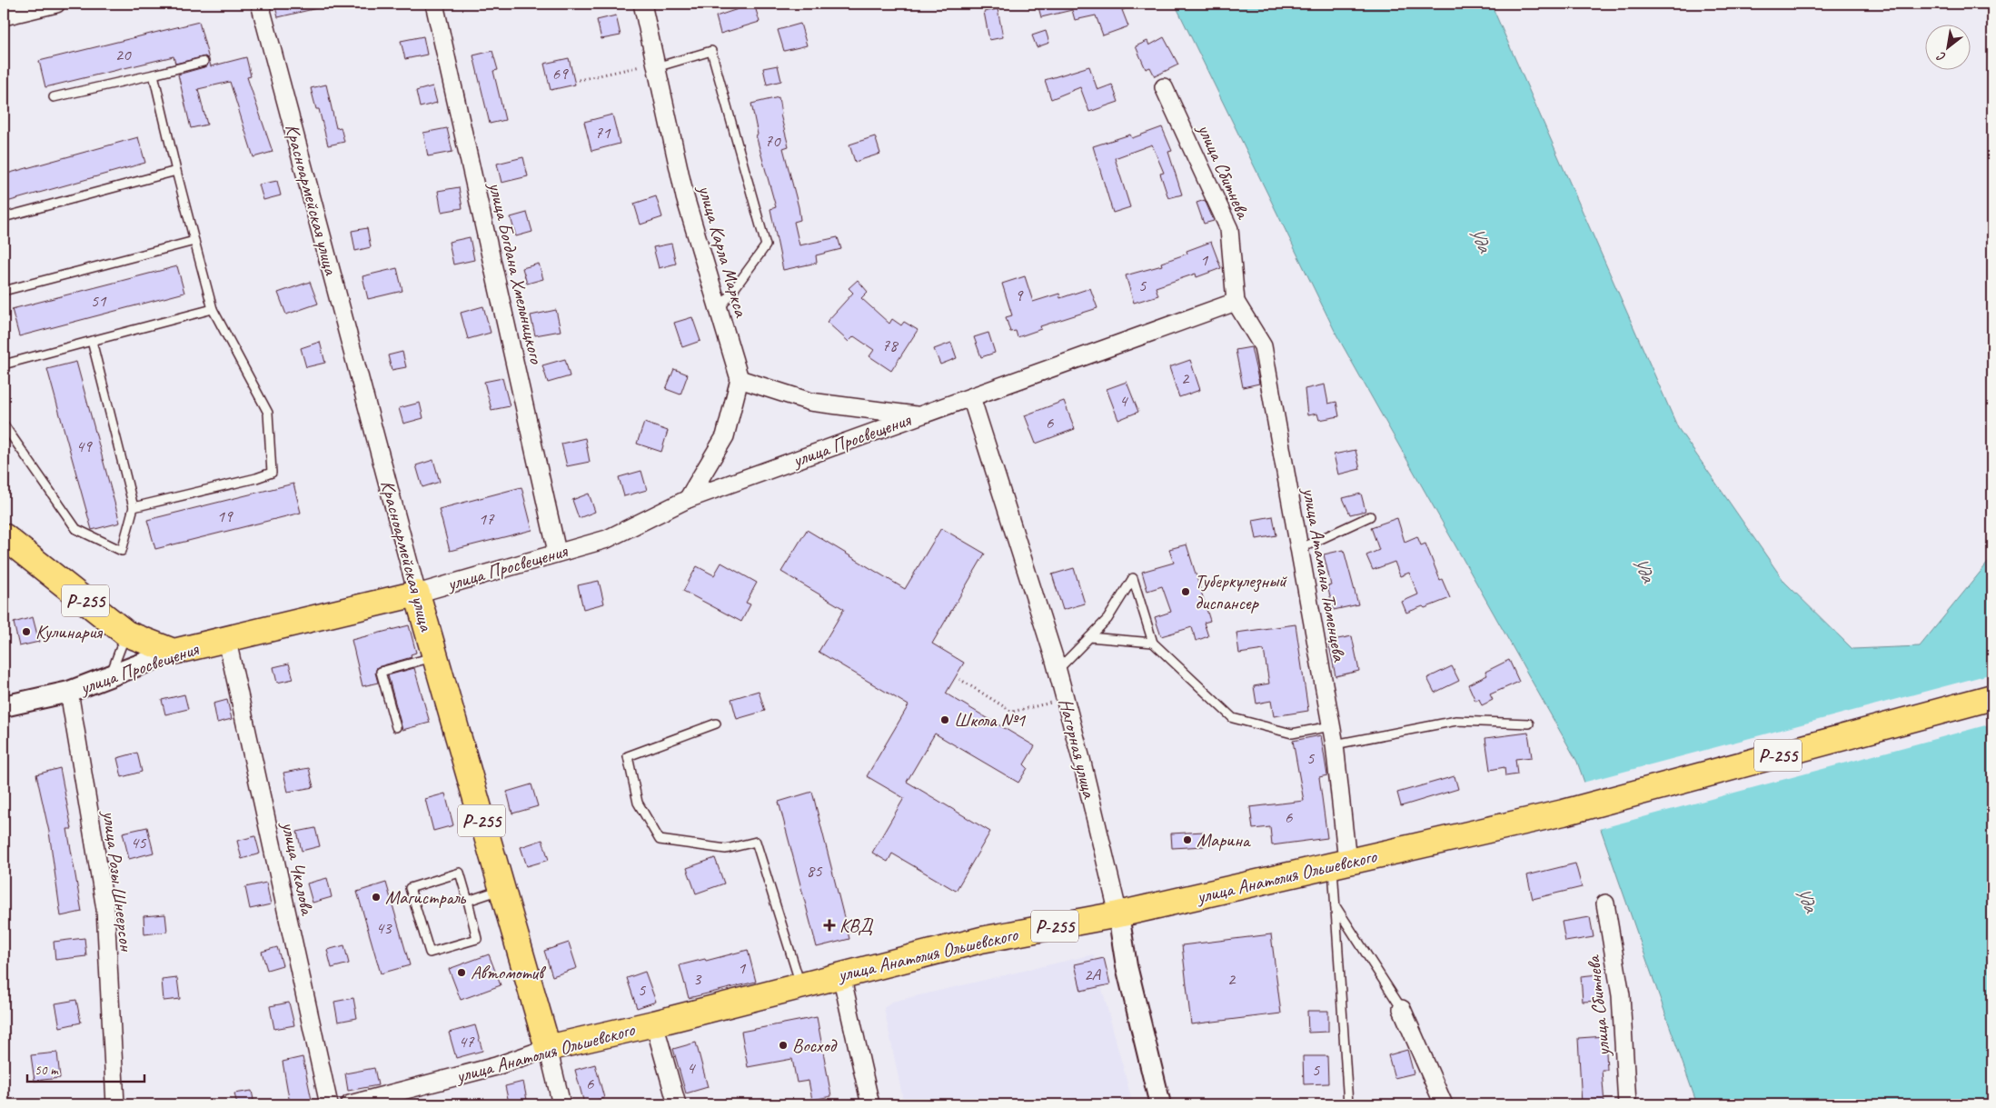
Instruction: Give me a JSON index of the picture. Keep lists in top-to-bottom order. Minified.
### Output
{"streets":{"highway":["Красноармейская улица","улица Просвещения","Р-255","улица Анатолия Ольшевского"],"street":["улица Сбитнева","улица Карла Маркса","улица Богдана Хмельницкого","улица Атамана Тюменцева","Нагорная улица","улица Чкалова","улица Розы Шнеерсон"]},"crossings":[["улица Сбитнева","улица Просвещения"],["улица Сбитнева","улица Атамана Тюменцева"],["Красноармейская улица","улица Просвещения"],["Красноармейская улица","улица Анатолия Ольшевского"],["улица Карла Маркса","улица Просвещения"],["улица Богдана Хмельницкого","улица Просвещения"],["улица Просвещения","улица Атамана Тюменцева"],["улица Просвещения","Р-255"],["улица Просвещения","Нагорная улица"],["улица Просвещения","улица Чкалова"],["улица Просвещения","улица Розы Шнеерсон"],["улица Атамана Тюменцева","улица Анатолия Ольшевского"],["Нагорная улица","улица Анатолия Ольшевского"]],"water":["Уда"],"places":{"other":["Туберкулезный диспансер","Кулинария","Школа №1","Марина","Магистраль","Автомотив","Восход"],"health":["КВД"]},"house_numbers":["20","69","71","70","1","5","9","51","78","2","4","6","49","19","17","5","6","45","85","43","1","2А","3","2","5","47","4","5","6"],"scale_bar":"50 m","north":"bottom left"}
